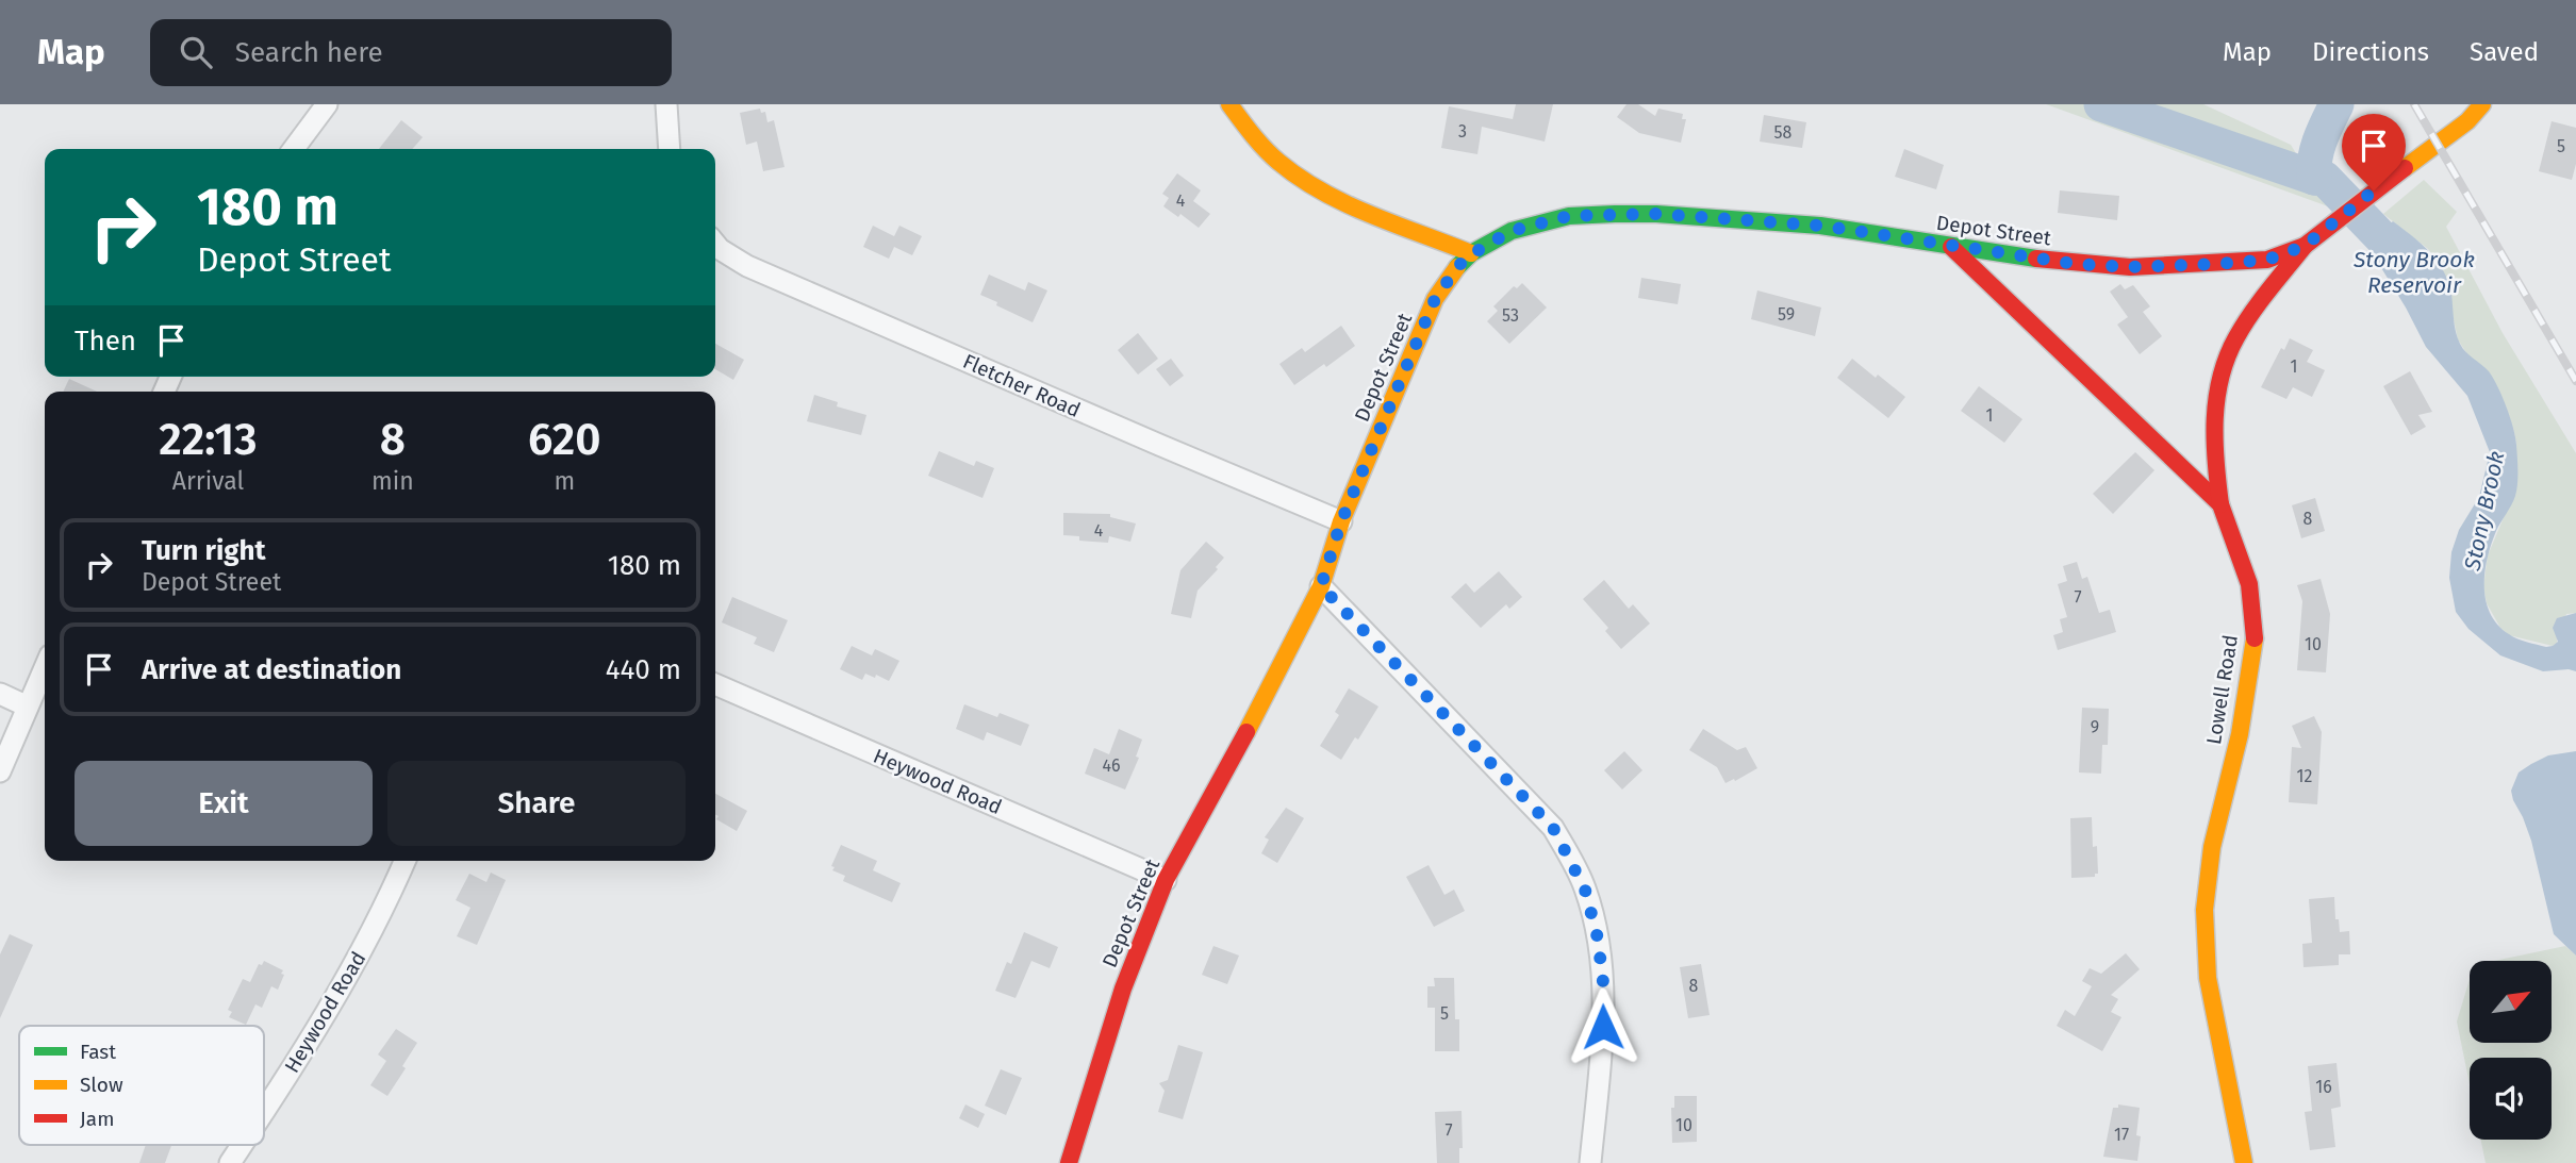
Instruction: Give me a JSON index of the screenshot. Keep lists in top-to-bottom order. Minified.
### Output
{"streets":{"main road":["Depot Street","Lowell Road"],"street":["Fletcher Road","Heywood Road"]},"crossings":[["Depot Street","Fletcher Road"],["Depot Street","Lowell Road"],["Depot Street","Heywood Road"]],"water":["Stony Brook Reservoir","Stony Brook"],"house_numbers":["3","58","5","4","59","53","1","1","8","4","7","10","9","46","12","8","5","16","10","7","17"],"legend":["Fast","Slow","Jam"],"north":"top right","page":{"header":"Map","search":"Search here","nav":["Map","Directions","Saved"],"turn":["180 m","Depot Street"],"then":"Then","eta":["22:13","Arrival","8","min","620","m"],"list":[{"name":"Turn right","note":"Depot Street","value":"180 m"},{"name":"Arrive at destination","value":"440 m"}],"buttons":["Exit","Share"]}}
